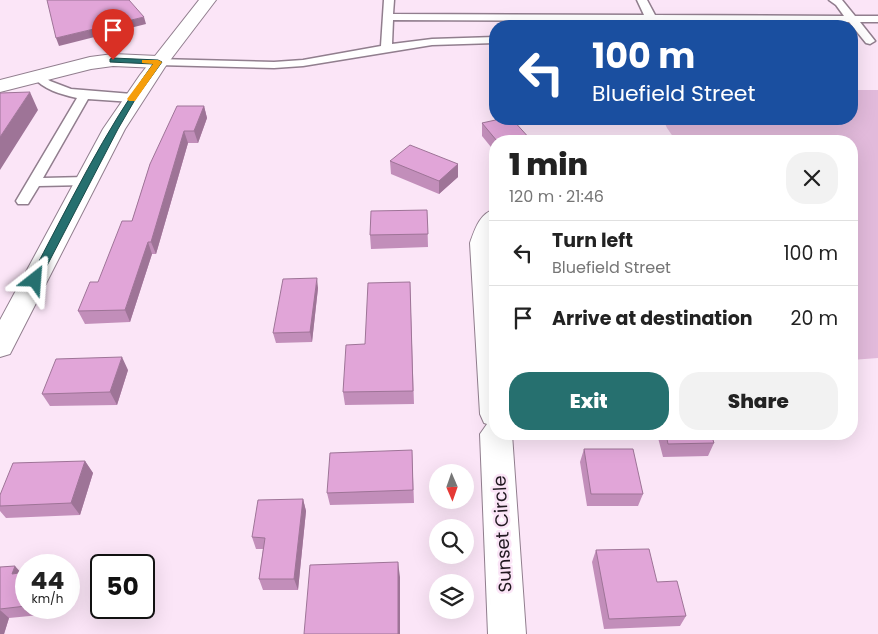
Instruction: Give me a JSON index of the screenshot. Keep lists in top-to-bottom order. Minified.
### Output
{"streets":{"main road":["Sunset Circle"]},"north":"bottom","page":{"turn":["100 m","Bluefield Street"],"heading":["1 min","120 m · 21:46"],"list":[{"name":"Turn left","note":"Bluefield Street","value":"100 m"},{"name":"Arrive at destination","value":"20 m"}],"buttons":["Exit","Share"],"speed":"44 km/h","limit":"50"}}
